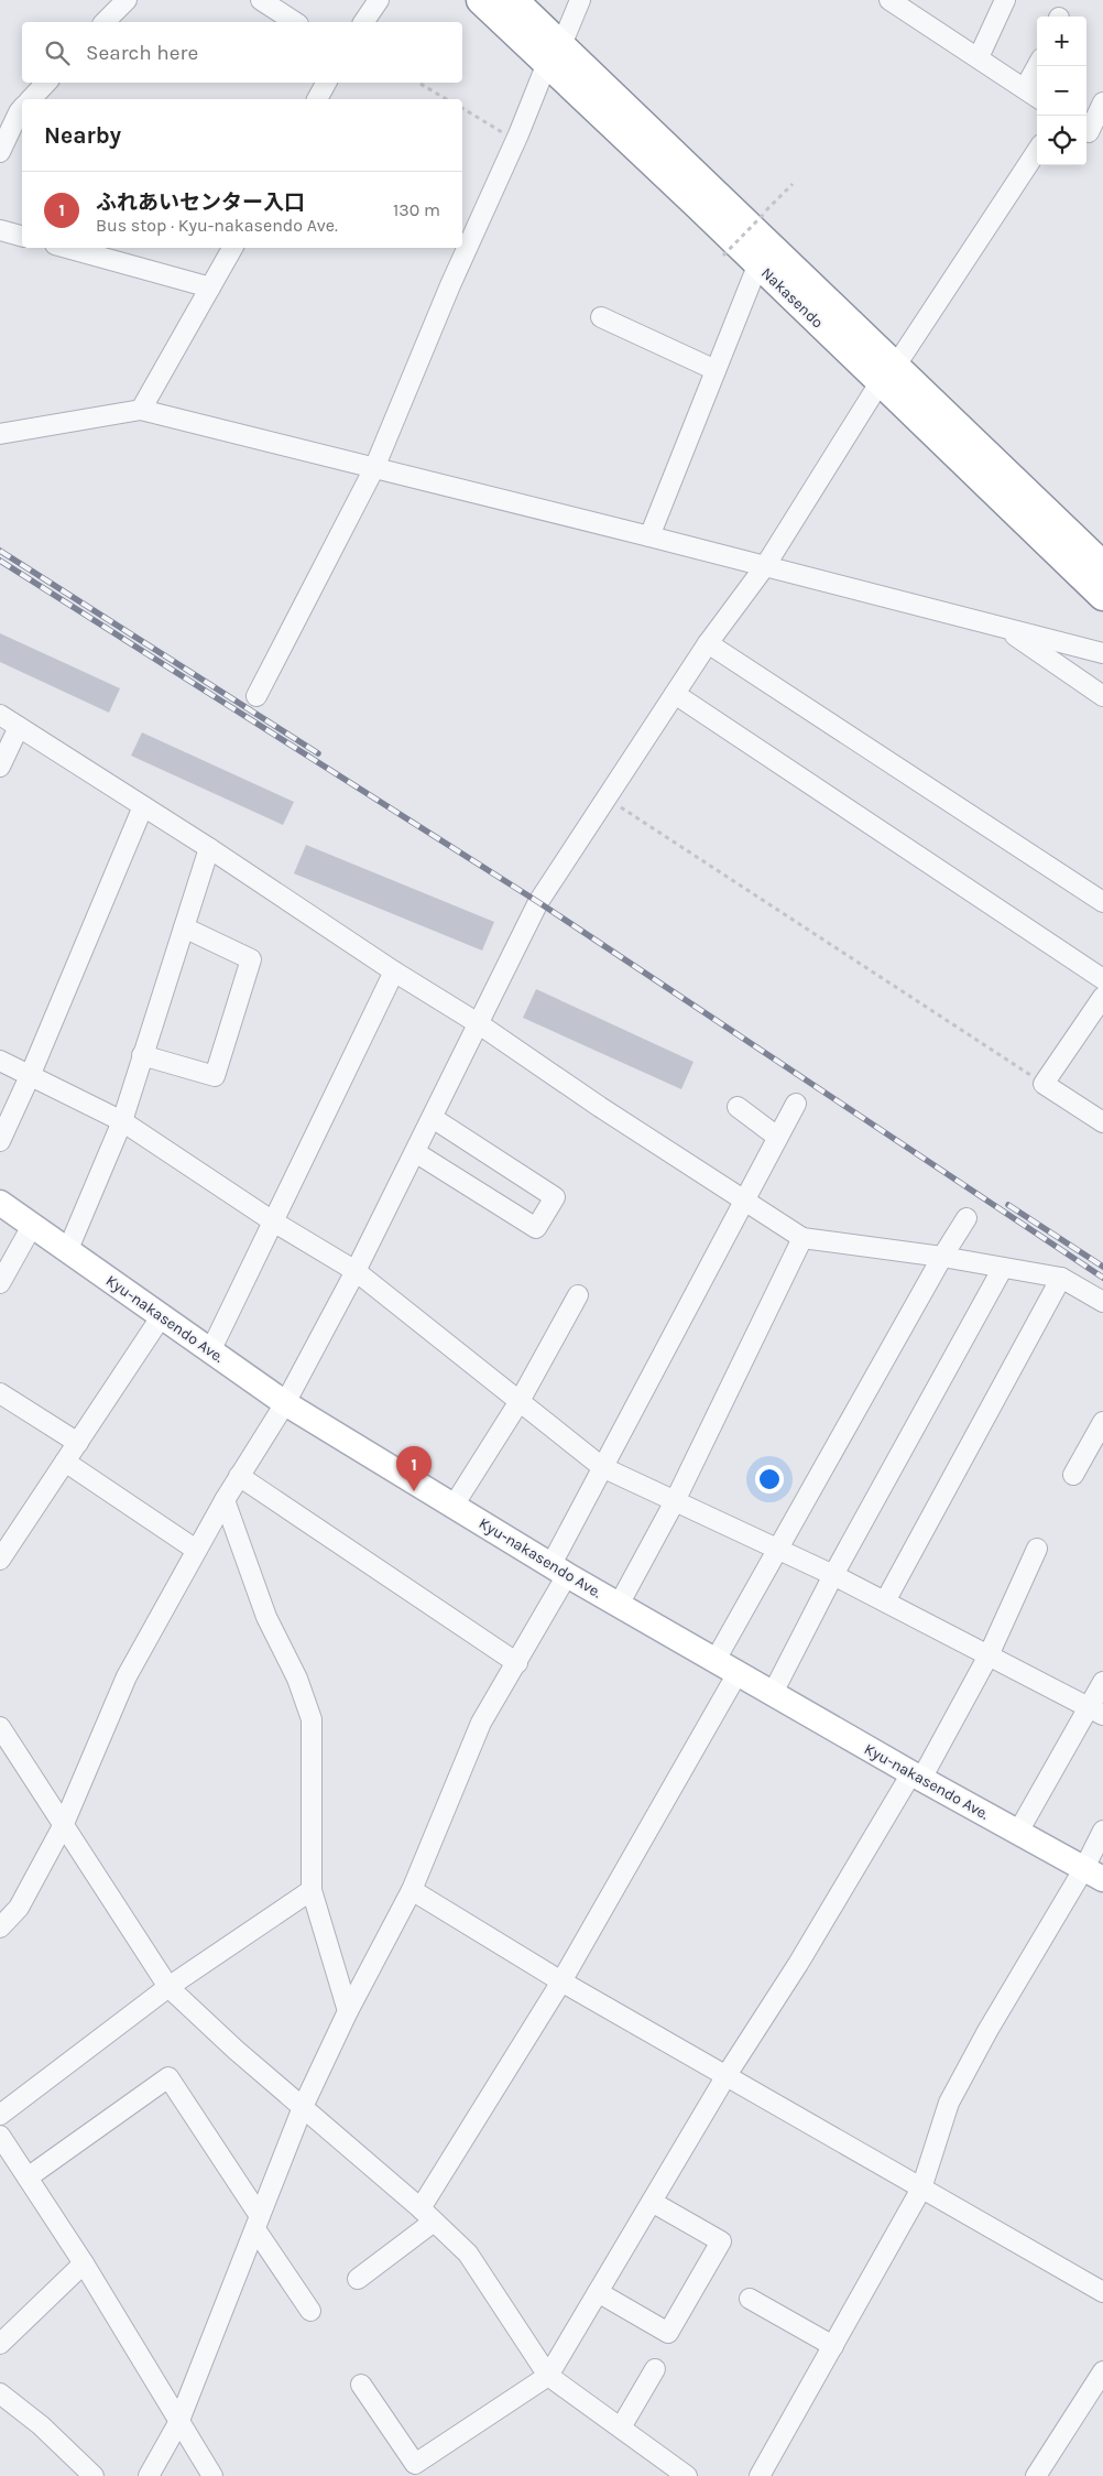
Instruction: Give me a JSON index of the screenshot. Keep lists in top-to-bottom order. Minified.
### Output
{"streets":{"highway":["Nakasendo"],"main road":["Kyu-nakasendo Ave."]},"page":{"map_buttons":["+","−"],"search":"Search here","heading":"Nearby","list":[{"mark":"1","name":"ふれあいセンター入口","note":"Bus stop · Kyu-nakasendo Ave.","value":"130 m"}],"pins":"1"}}
